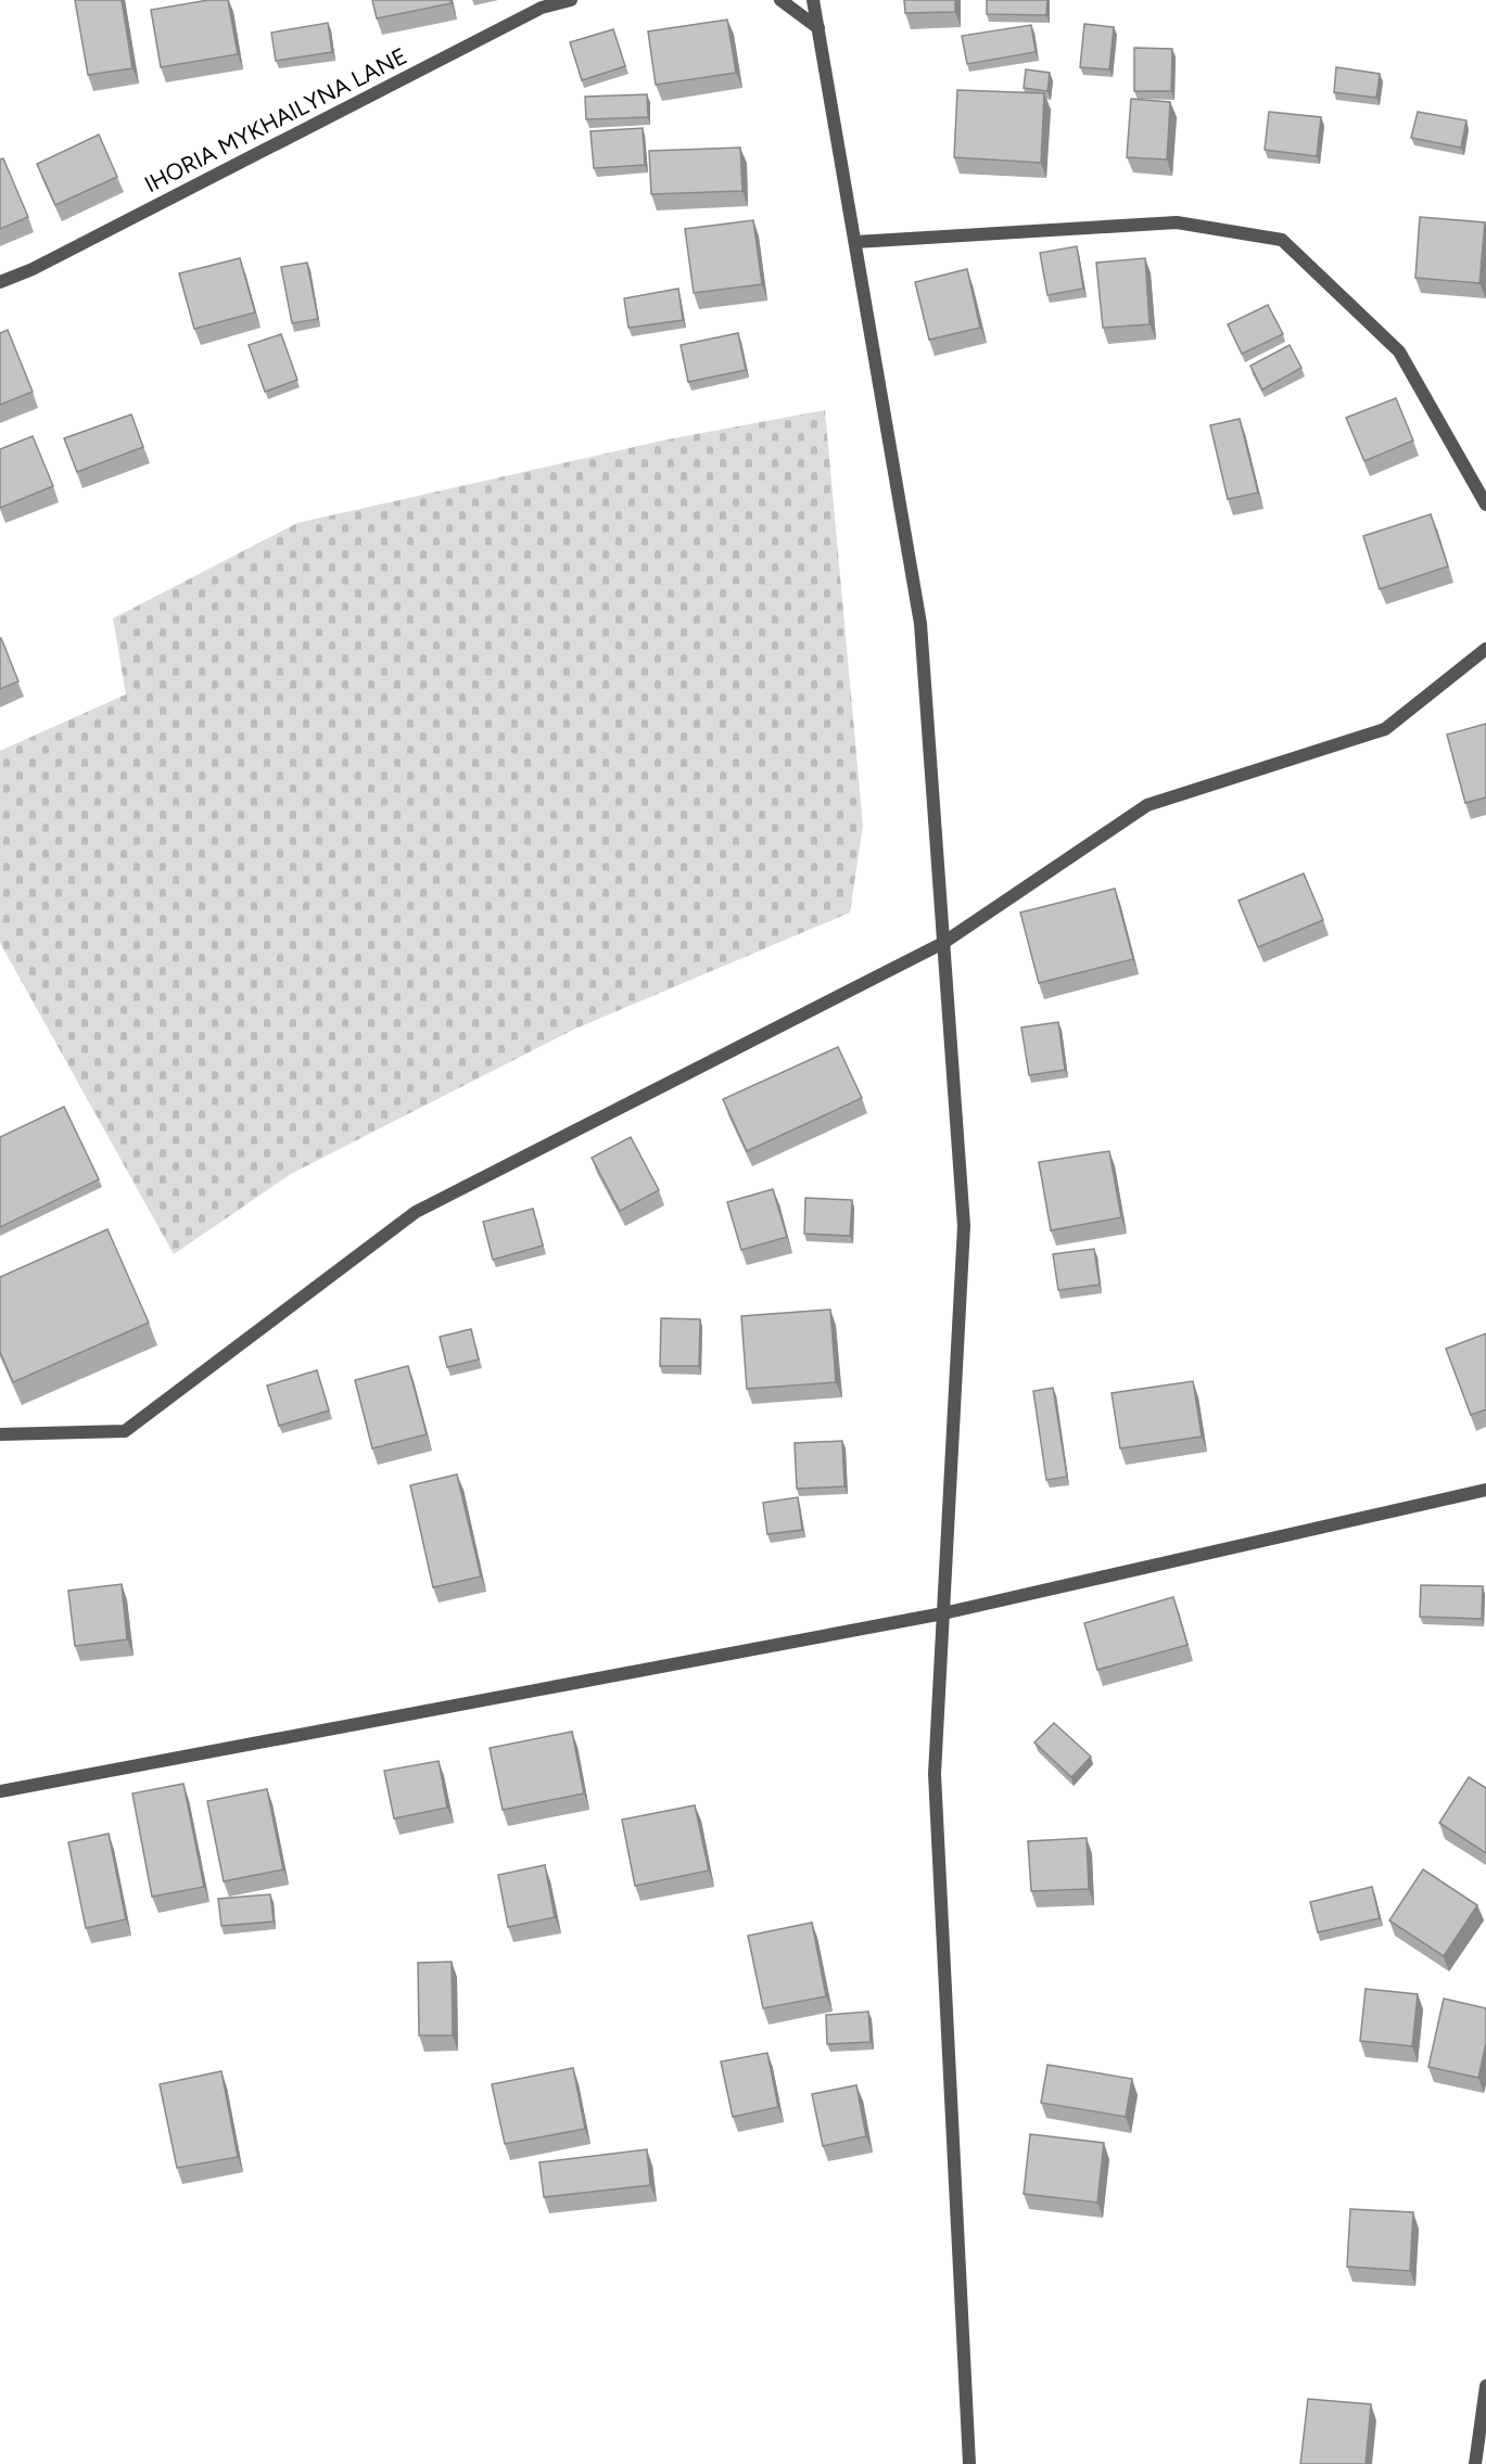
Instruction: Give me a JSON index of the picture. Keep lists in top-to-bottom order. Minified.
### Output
{"streets":{"street":["IHORIA MYKHAILYNA LANE"]}}
